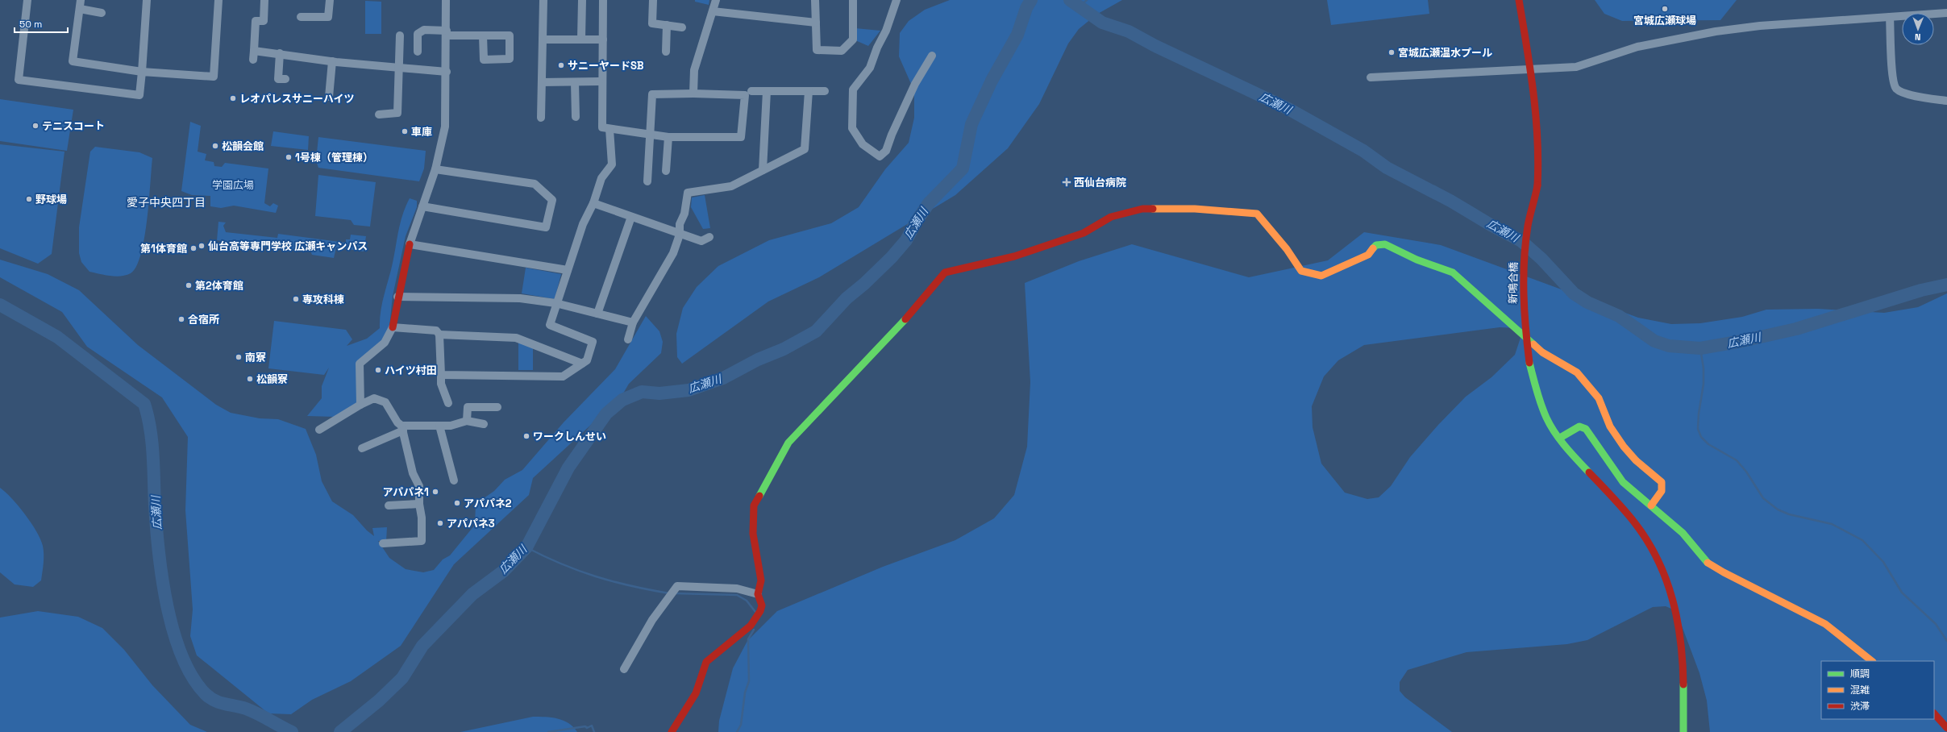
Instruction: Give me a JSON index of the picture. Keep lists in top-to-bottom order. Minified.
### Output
{"streets":{"street":["新鳴合橋"]},"districts":["愛子中央四丁目"],"water":["広瀬川"],"parks":["学園広場"],"places":{"other":["宮城広瀬球場","宮城広瀬温水プール","サニーヤードSB","レオパレスサニーハイツ","テニスコート","車庫","松韻会館","1号棟（管理棟）","野球場","仙台高等専門学校 広瀬キャンパス","第1体育館","第2体育館","専攻科棟","合宿所","南寮","ハイツ村田","松韻寮","ワークしんせい","アパパネ1","アパパネ2","アパパネ3"],"health":["西仙台病院"]},"legend":["順調","混雑","渋滞"],"scale_bar":"50 m","north":"bottom"}
